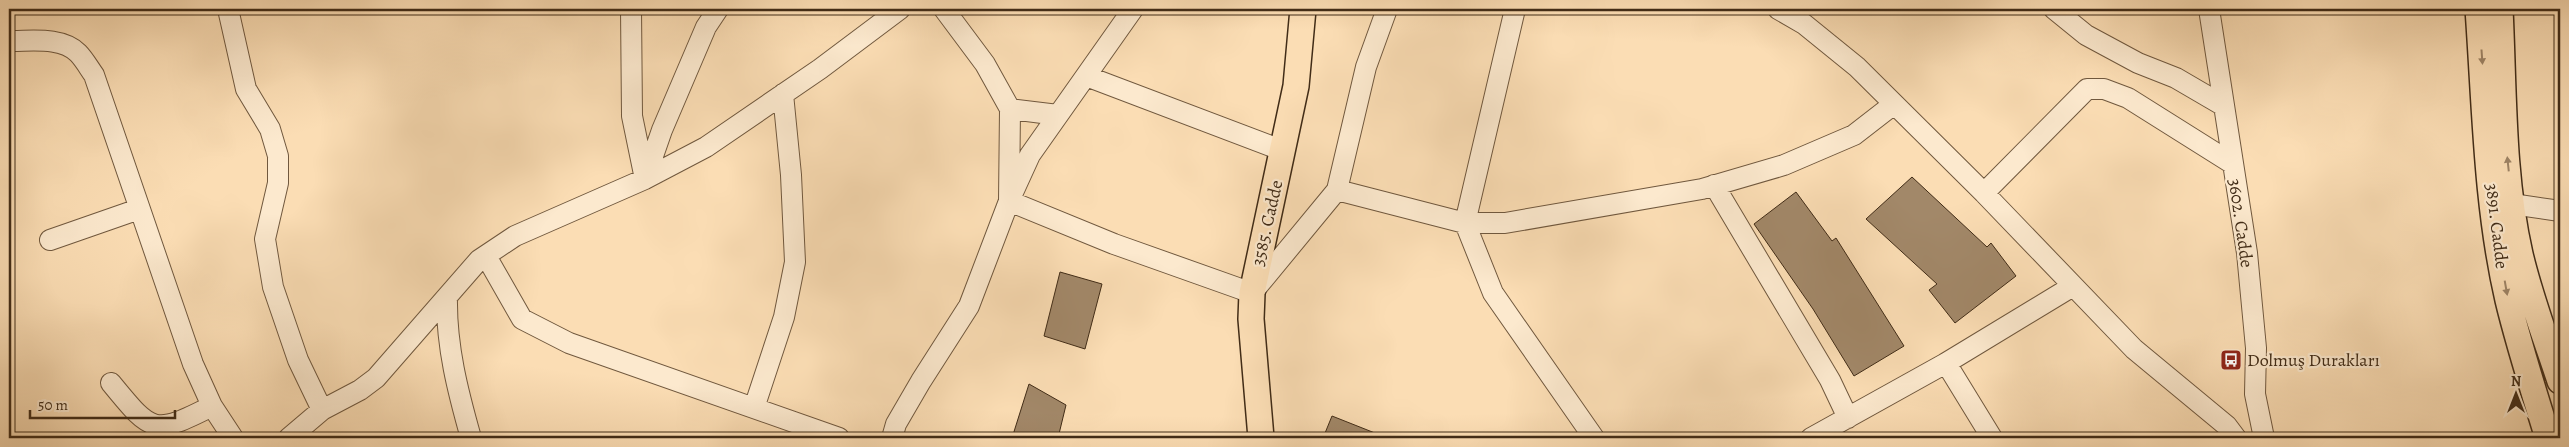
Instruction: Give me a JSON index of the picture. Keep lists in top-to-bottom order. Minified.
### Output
{"streets":{"main road":["3585. Cadde","3891. Cadde"],"street":["3602. Cadde"]},"places":{"bus stop":["Dolmuş Durakları"]},"scale_bar":"50 m","north":"top"}
